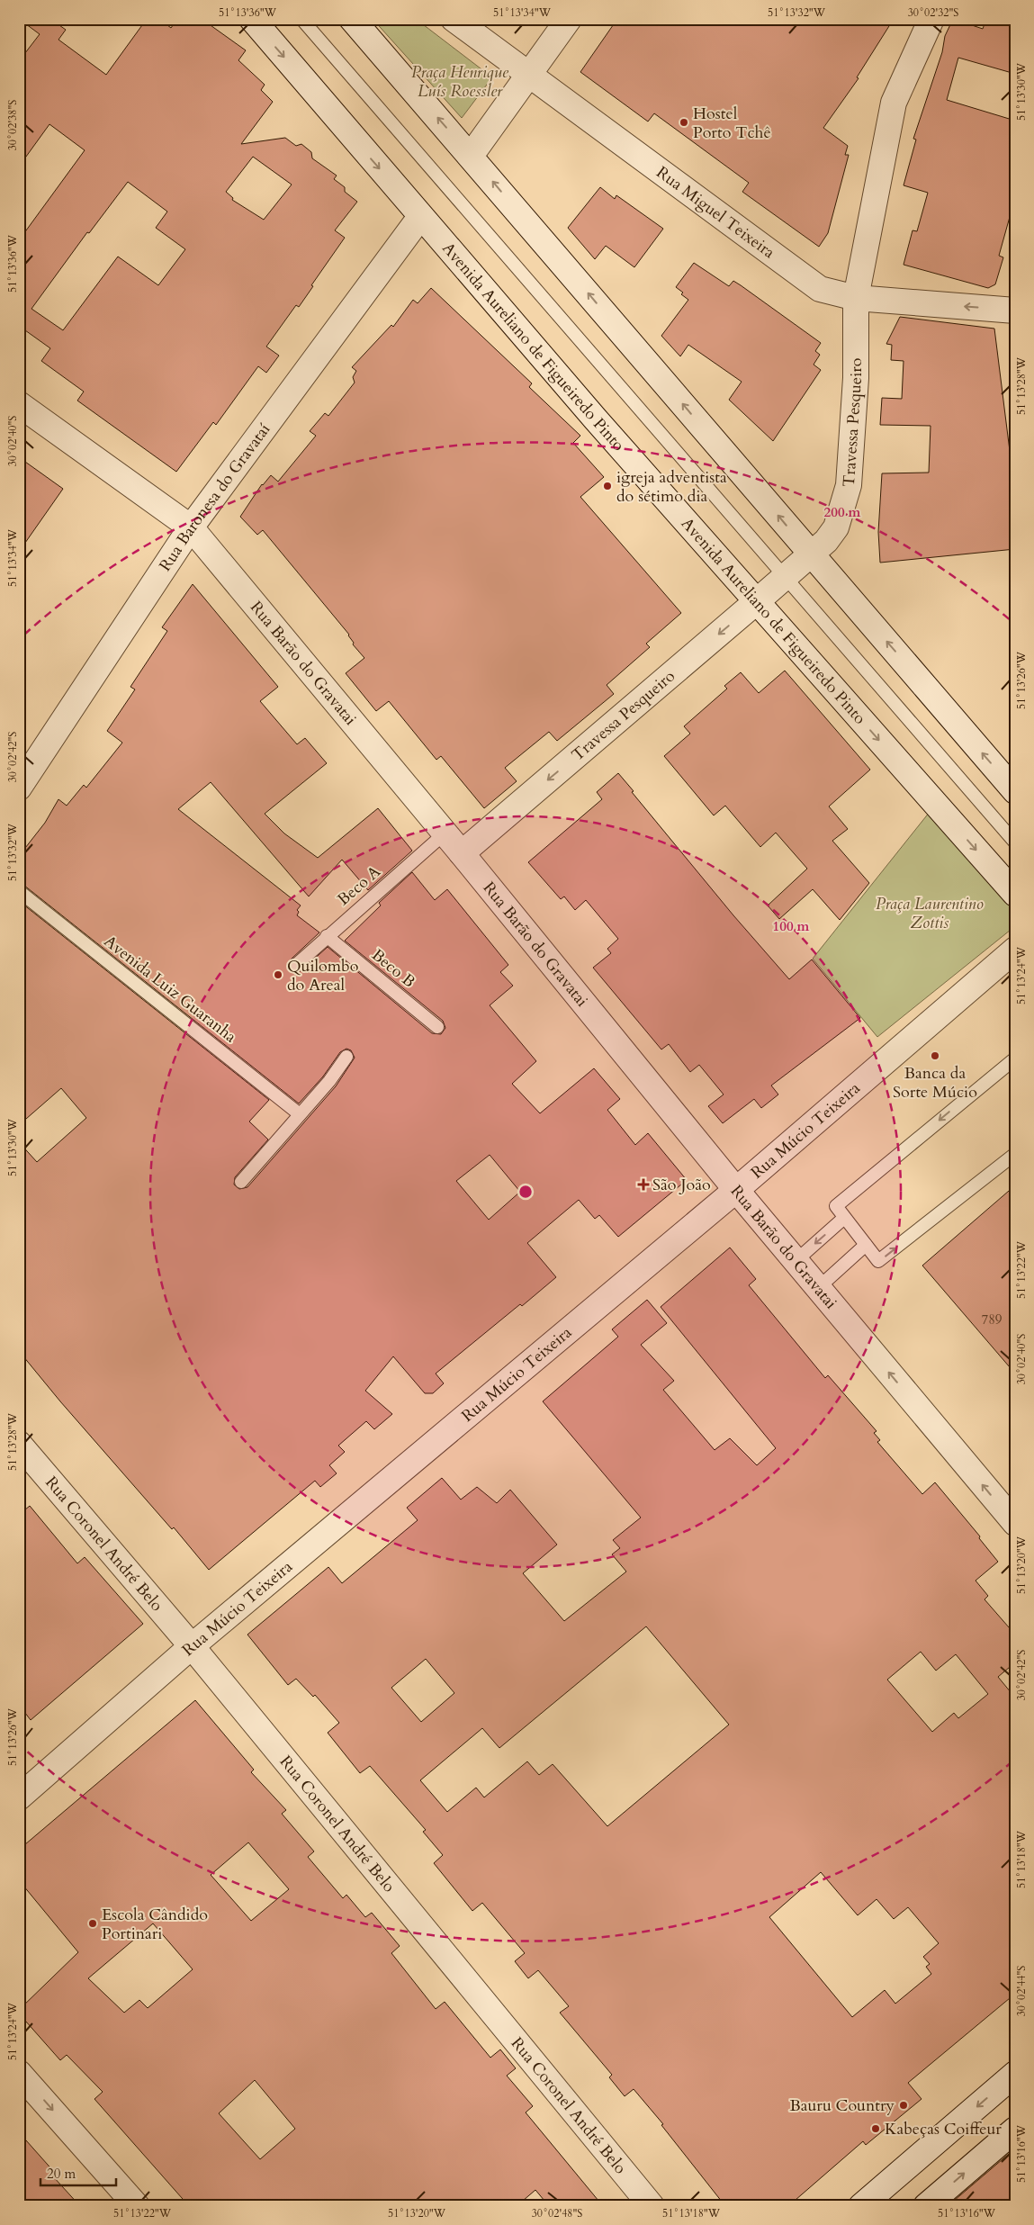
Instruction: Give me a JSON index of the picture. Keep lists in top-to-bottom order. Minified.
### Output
{"streets":{"street":["Rua Miguel Teixeira","Avenida Aureliano de Figueiredo Pinto","Travessa Pesqueiro","Rua Baronesa do Gravataí","Rua Barão do Gravatai","Rua Múcio Teixeira","Rua Coronel André Belo"],"lane":["Beco A","Beco B","Avenida Luiz Guaranha"]},"crossings":[["Rua Miguel Teixeira","Travessa Pesqueiro"],["Avenida Aureliano de Figueiredo Pinto","Travessa Pesqueiro"],["Avenida Aureliano de Figueiredo Pinto","Rua Baronesa do Gravataí"],["Travessa Pesqueiro","Rua Barão do Gravatai"],["Rua Baronesa do Gravataí","Rua Barão do Gravatai"],["Rua Barão do Gravatai","Beco A"],["Rua Barão do Gravatai","Rua Múcio Teixeira"],["Beco A","Beco B"],["Rua Múcio Teixeira","Rua Coronel André Belo"]],"one_way":["Travessa Pesqueiro"],"parks":["Praça Henrique Luís Roessler","Praça Laurentino Zottis"],"places":{"other":["Hostel Porto Tchê","igreja adventista do sétimo dia","Quilombo do Areal","Banca da Sorte Múcio","Escola Cândido Portinari","Bauru Country","Kabeças Coiffeur"],"health":["São João"]},"house_numbers":["789"],"scale_bar":"20 m","coordinates":["51°13'36\"W","51°13'34\"W","51°13'32\"W","30°02'32\"S","51°13'30\"W","30°02'38\"S","51°13'28\"W","30°02'40\"S","51°13'26\"W","30°02'42\"S","51°13'24\"W","51°13'22\"W","51°13'20\"W","51°13'18\"W","30°02'44\"S","51°13'16\"W","30°02'48\"S"],"rings":["200 m","100 m"]}
